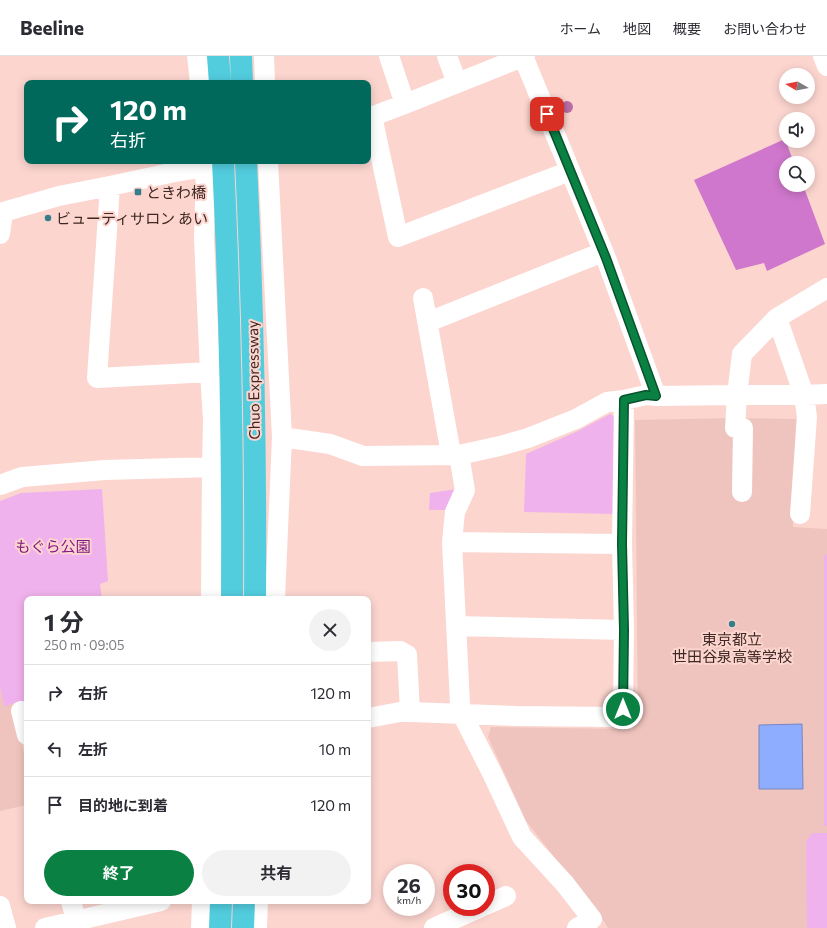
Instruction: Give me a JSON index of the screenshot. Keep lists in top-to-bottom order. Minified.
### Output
{"streets":{"highway":["Chuo Expressway"]},"parks":["もぐら公園"],"places":{"transit":["ときわ橋"],"other":["ビューティサロン あい","東京都立 世田谷泉高等学校"]},"north":"left","page":{"header":"Beeline","nav":["ホーム","地図","概要","お問い合わせ"],"turn":["120 m","右折"],"heading":["1 分","250 m · 09:05"],"list":[{"name":"右折","value":"120 m"},{"name":"左折","value":"10 m"},{"name":"目的地に到着","value":"120 m"}],"buttons":["終了","共有"],"speed":"26 km/h","limit":"30"}}
